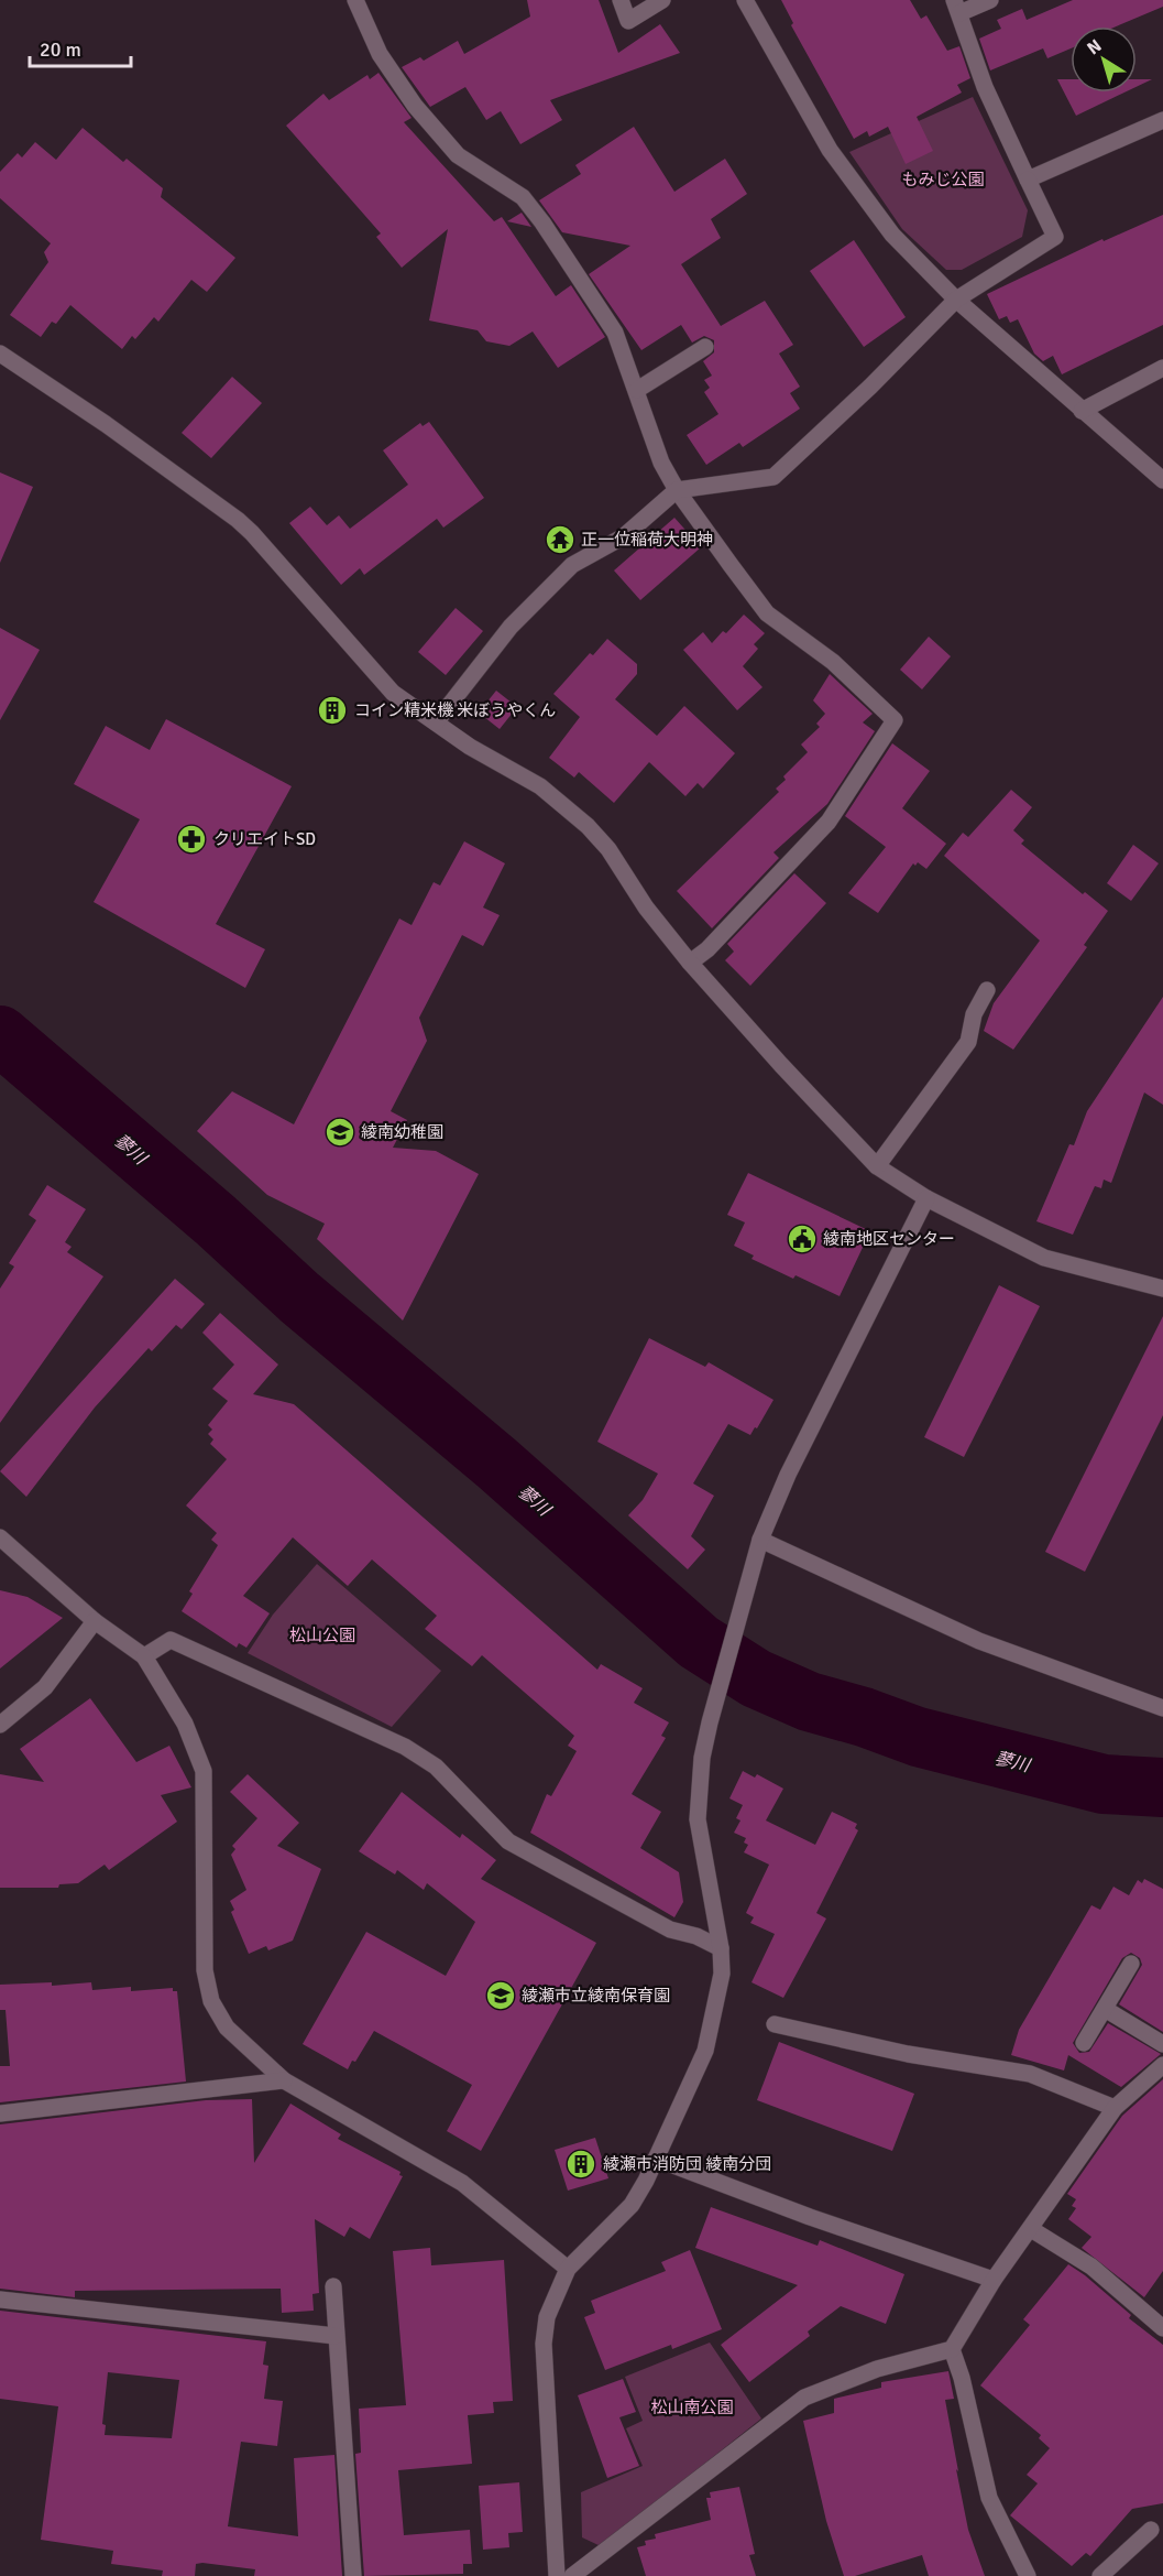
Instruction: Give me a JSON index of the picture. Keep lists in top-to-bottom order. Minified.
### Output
{"water":["蓼川"],"parks":["もみじ公園","松山公園","松山南公園"],"places":{"temple":["正一位稲荷大明神"],"building":["コイン精米機 米ぼうやくん","綾瀬市消防団 綾南分団"],"pharmacy":["クリエイトSD"],"school or university":["綾南幼稚園","綾瀬市立綾南保育園"],"public building":["綾南地区センター"]},"scale_bar":"20 m","north":"top left"}
